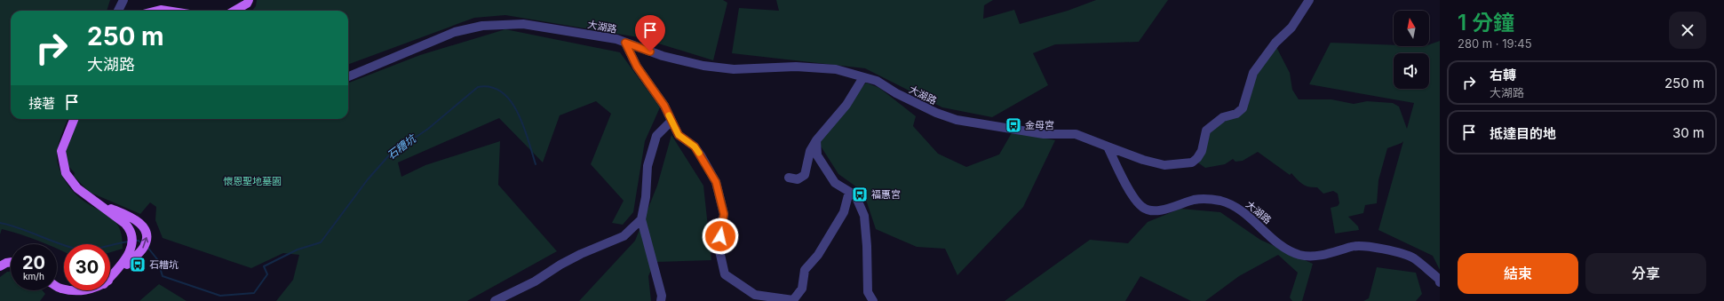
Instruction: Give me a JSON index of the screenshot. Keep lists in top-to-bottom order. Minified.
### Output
{"streets":{"street":["大湖路"]},"water":["石糟坑"],"parks":["懷恩聖地墓園"],"places":{"bus stop":["金母宮","福惠宮","石糟坑"]},"north":"top","page":{"heading":["1 分鐘","280 m · 19:45"],"turn":["250 m","大湖路"],"list":[{"name":"右轉","note":"大湖路","value":"250 m"},{"name":"抵達目的地","value":"30 m"}],"then":"接著","speed":"20 km/h","limit":"30","buttons":["結束","分享"]}}
